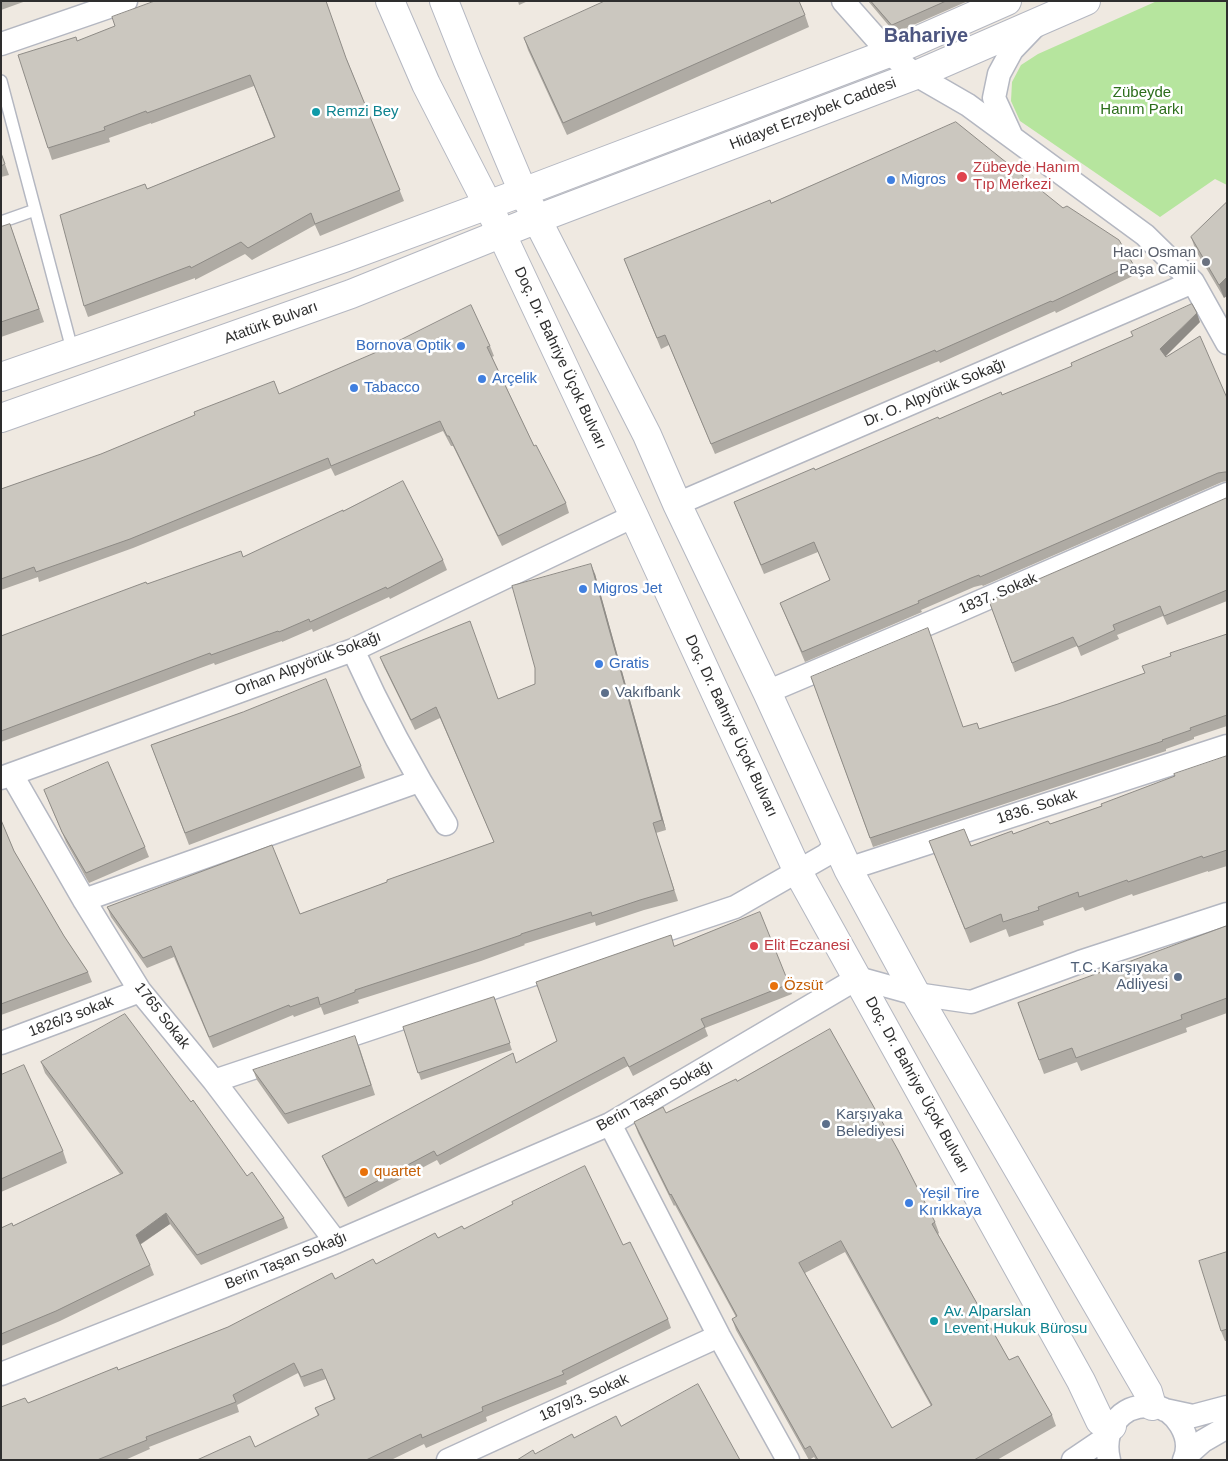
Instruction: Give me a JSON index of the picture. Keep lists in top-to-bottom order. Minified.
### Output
{"streets":{"main road":["Hidayet Erzeybek Caddesi","Atatürk Bulvarı","Doç. Dr. Bahriye Üçok Bulvarı"],"street":["Dr. O. Alpyörük Sokağı","1837. Sokak","Orhan Alpyörük Sokağı","1836. Sokak","1765 Sokak","1826/3 sokak","Berin Taşan Sokağı","1879/3. Sokak"]},"crossings":[["Hidayet Erzeybek Caddesi","Atatürk Bulvarı"],["Hidayet Erzeybek Caddesi","Doç. Dr. Bahriye Üçok Bulvarı"],["Atatürk Bulvarı","Doç. Dr. Bahriye Üçok Bulvarı"],["Doç. Dr. Bahriye Üçok Bulvarı","Orhan Alpyörük Sokağı"],["Doç. Dr. Bahriye Üçok Bulvarı","Berin Taşan Sokağı"],["Orhan Alpyörük Sokağı","1765 Sokak"],["1765 Sokak","1826/3 sokak"],["1765 Sokak","Berin Taşan Sokağı"]],"districts":["Bahariye"],"parks":["Zübeyde Hanım Parkı"],"places":["Remzi Bey","Zübeyde Hanım Tıp Merkezi","Migros","Hacı Osman Paşa Camii","Bornova Optik","Arçelik","Tabacco","Migros Jet","Gratis","Vakıfbank","Elit Eczanesi","T.C. Karşıyaka Adliyesi","Özsüt","Karşıyaka Belediyesi","quartet","Yeşil Tire Kırıkkaya","Av. Alparslan Levent Hukuk Bürosu"]}
